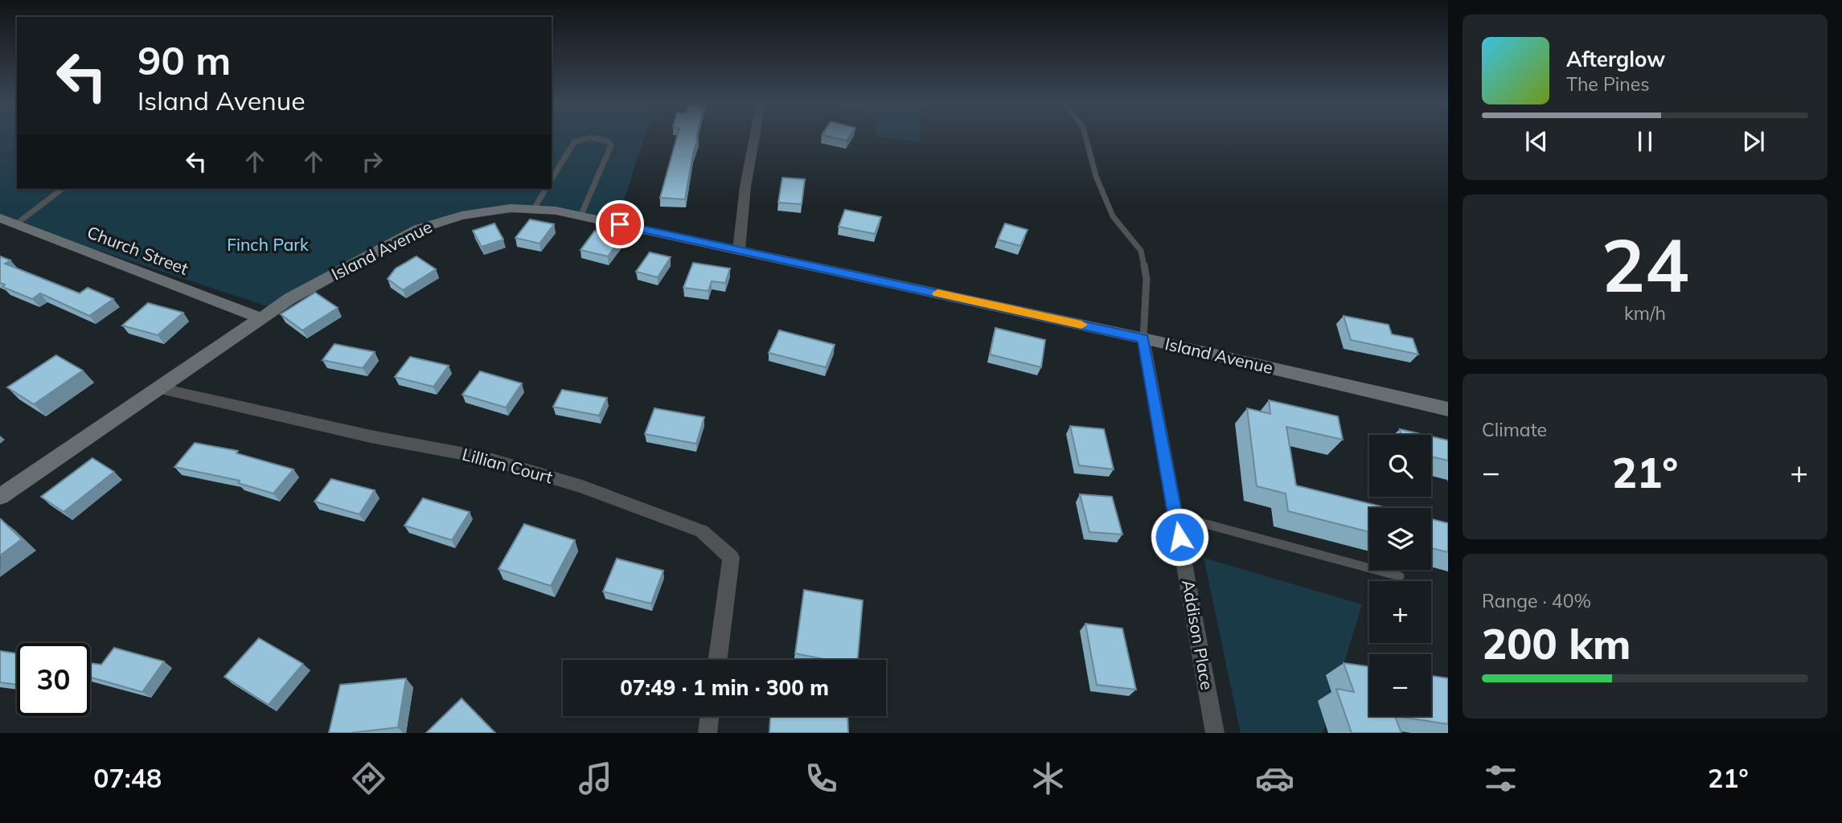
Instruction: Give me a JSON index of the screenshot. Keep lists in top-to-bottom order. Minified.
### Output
{"streets":{"street":["Church Street","Island Avenue","Lillian Court","Addison Place"]},"crossings":[["Church Street","Island Avenue"],["Island Avenue","Lillian Court"],["Island Avenue","Addison Place"]],"parks":["Finch Park"],"page":{"turn":["90 m","Island Avenue"],"song":["Afterglow","The Pines"],"tile":[["24","km/h"],"Climate",["Range · 40%","200 km"]],"map_buttons":["+","−"],"heat":["−","21°","+"],"limit":"30","trip":"07:49 · 1 min · 300 m","tabs":["07:48","21°"]}}
